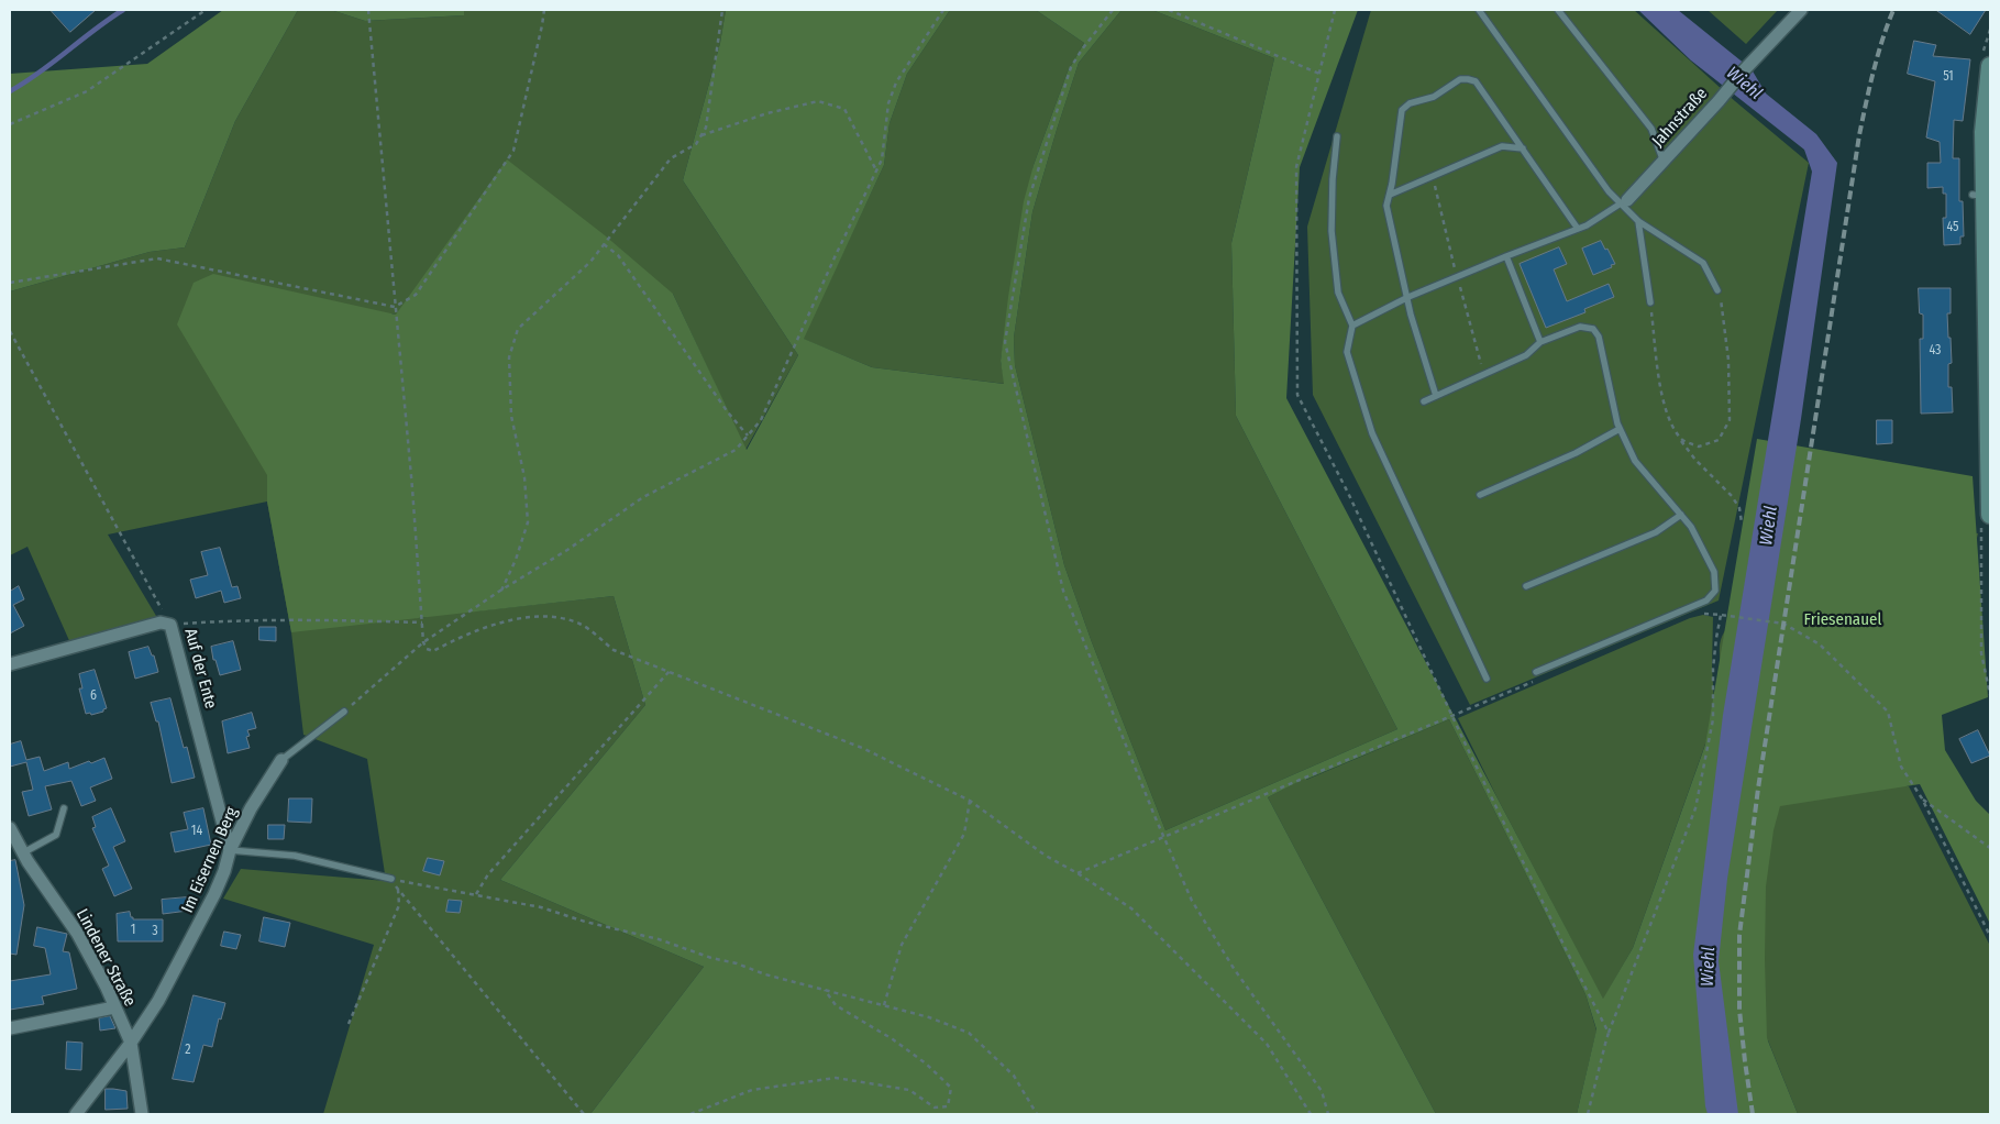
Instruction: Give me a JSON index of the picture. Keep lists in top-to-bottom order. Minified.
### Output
{"streets":{"street":["Jahnstraße","Auf der Ente","Im Eisernen Berg","Lindener Straße"]},"crossings":[["Auf der Ente","Im Eisernen Berg"],["Im Eisernen Berg","Lindener Straße"]],"water":["Wiehl"],"parks":["Friesenauel"],"house_numbers":["51","45","43","6","14","1","3","2"]}
